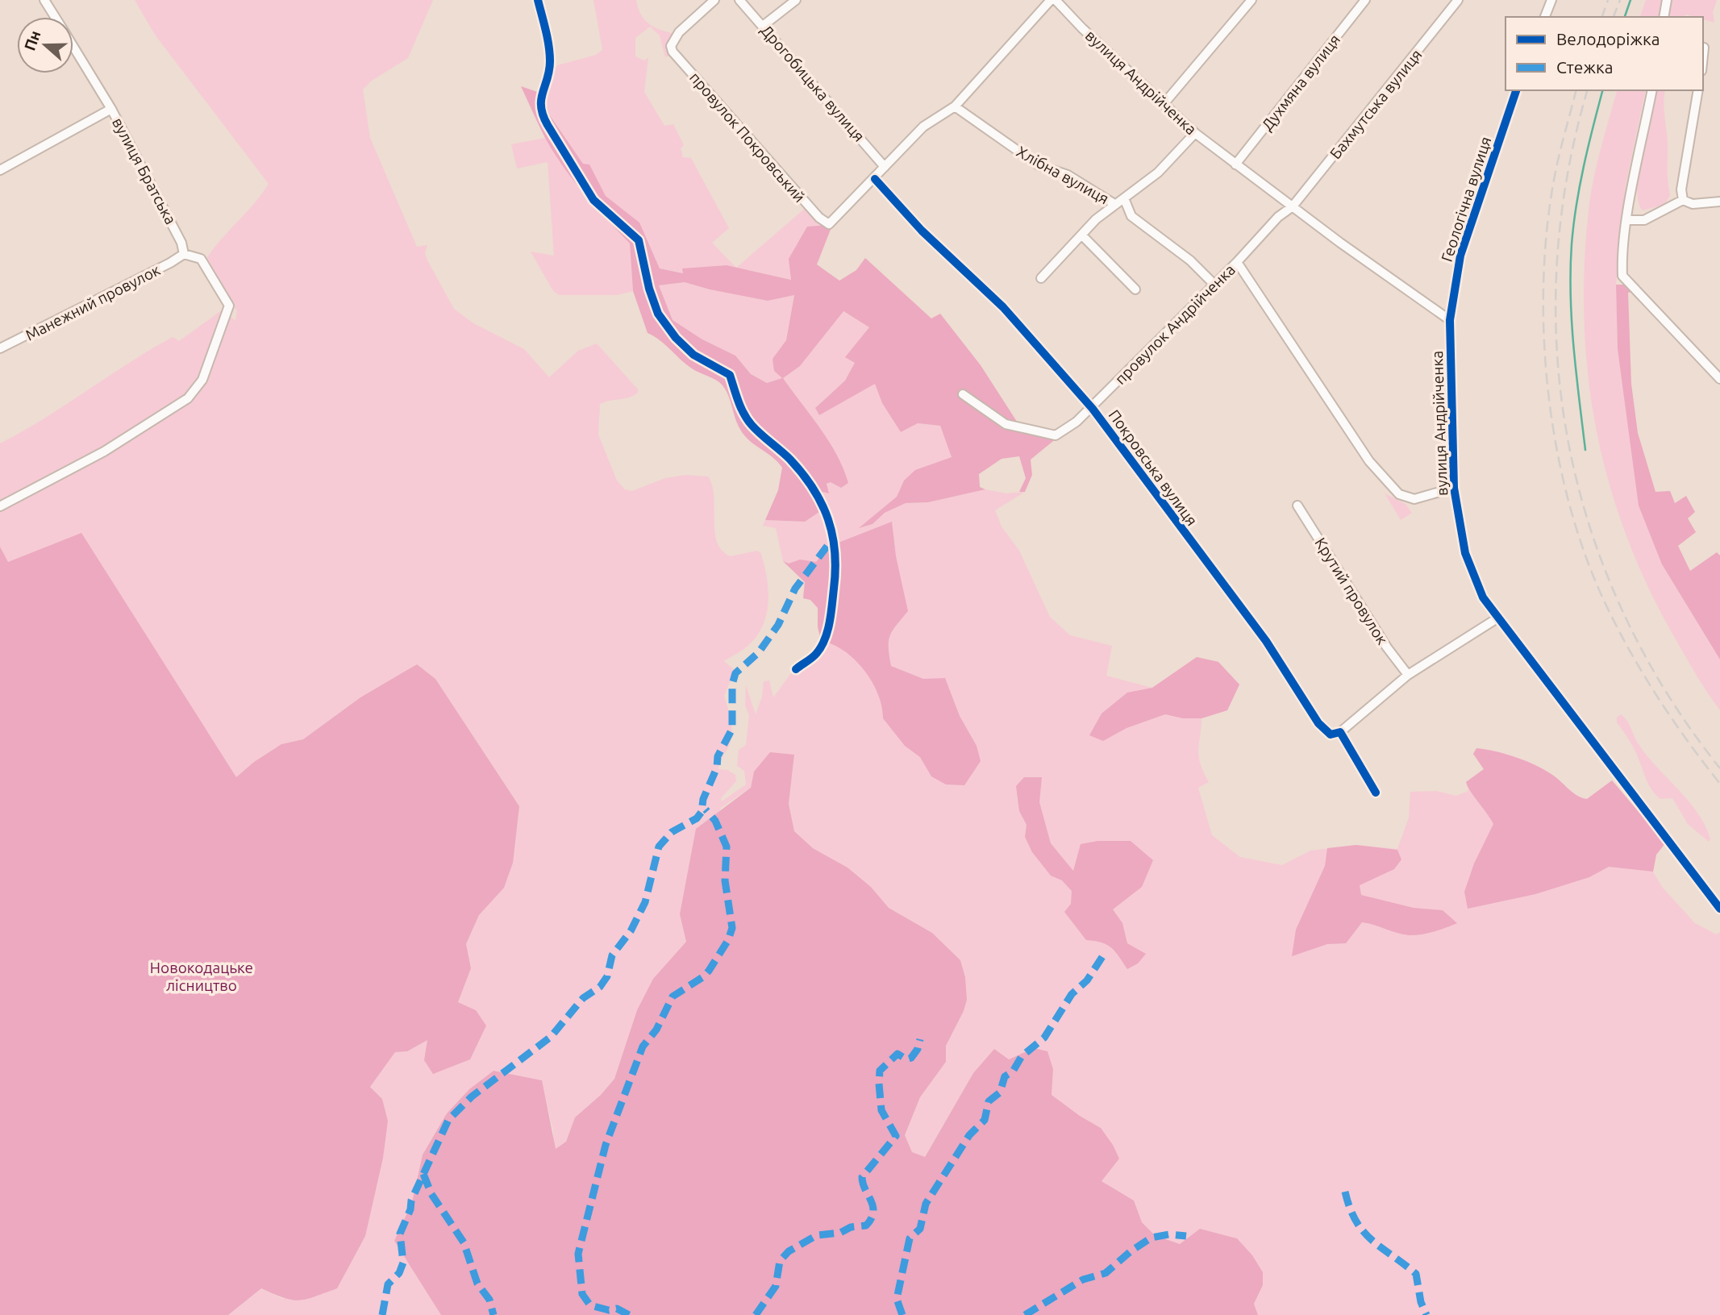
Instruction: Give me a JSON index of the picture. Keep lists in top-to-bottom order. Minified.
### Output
{"streets":{"street":["вулиця Андрійченка","Духмяна вулиця","Дрогобицька вулиця","Бахмутська вулиця","провулок Покровський","вулиця Братська","Хлібна вулиця","Геологічна вулиця","Манежний провулок","провулок Андрійченка","Покровська вулиця","Крутий провулок"]},"crossings":[["вулиця Андрійченка","Духмяна вулиця"],["вулиця Андрійченка","Бахмутська вулиця"],["вулиця Андрійченка","Геологічна вулиця"],["вулиця Андрійченка","провулок Андрійченка"],["Бахмутська вулиця","провулок Андрійченка"],["провулок Покровський","Покровська вулиця"],["вулиця Братська","Манежний провулок"],["Хлібна вулиця","провулок Андрійченка"],["провулок Андрійченка","Покровська вулиця"]],"parks":["Новокодацьке лісництво"],"legend":["Велодоріжка","Стежка"],"north":"left"}
